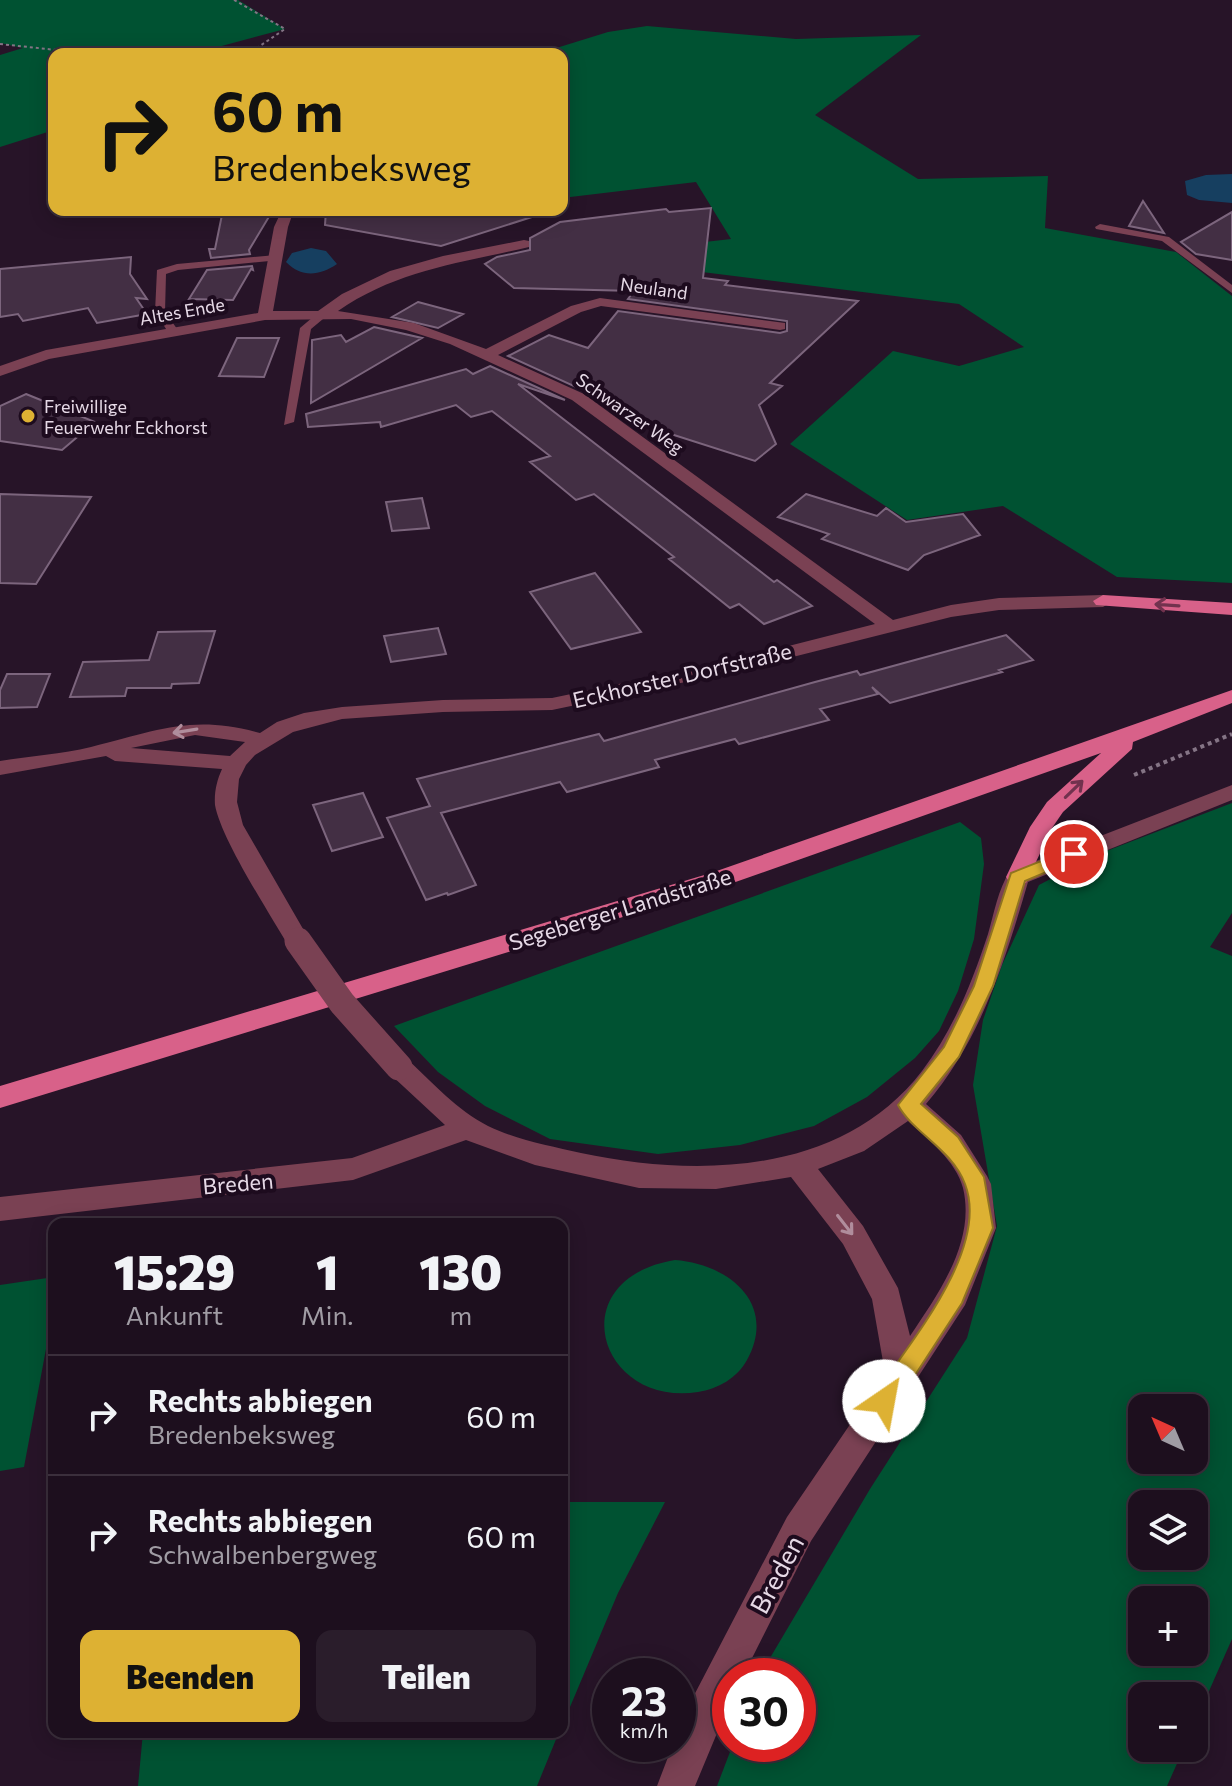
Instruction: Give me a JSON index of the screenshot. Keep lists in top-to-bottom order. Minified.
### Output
{"streets":{"main road":["Segeberger Landstraße"],"street":["Neuland","Altes Ende","Schwarzer Weg","Eckhorster Dorfstraße","Breden"]},"crossings":[["Neuland","Schwarzer Weg"],["Altes Ende","Schwarzer Weg"],["Schwarzer Weg","Eckhorster Dorfstraße"]],"places":["Freiwillige Feuerwehr Eckhorst"],"north":"top left","page":{"turn":["60 m","Bredenbeksweg"],"eta":["15:29","Ankunft","1","Min.","130","m"],"list":[{"name":"Rechts abbiegen","note":"Bredenbeksweg","value":"60 m"},{"name":"Rechts abbiegen","note":"Schwalbenbergweg","value":"60 m"}],"map_buttons":["+","−"],"buttons":["Beenden","Teilen"],"speed":"23 km/h","limit":"30"}}
